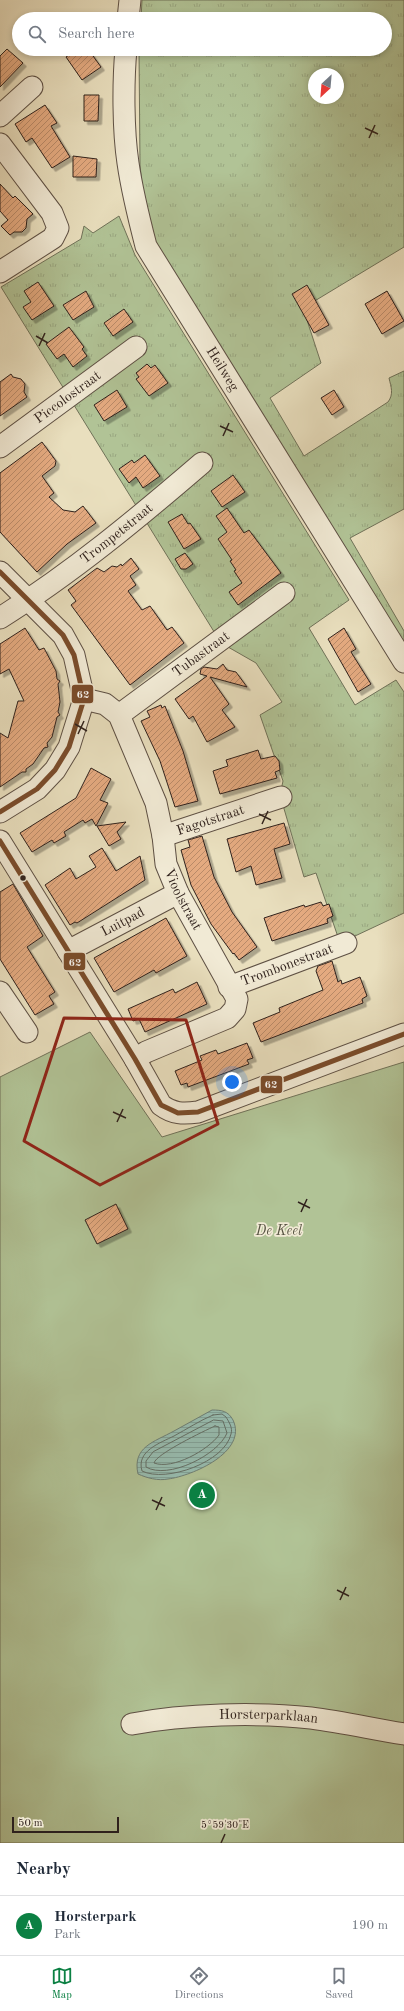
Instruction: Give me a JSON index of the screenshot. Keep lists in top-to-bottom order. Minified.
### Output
{"streets":{"street":["Heilweg","Piccolostraat","Trompetstraat","Tubastraat","Fagotstraat","Vioolstraat","Luitpad","Trombonestraat","Horsterparklaan"]},"crossings":[["Tubastraat","Vioolstraat"],["Fagotstraat","Vioolstraat"],["Vioolstraat","Luitpad"],["Vioolstraat","Trombonestraat"]],"parks":["De Keel"],"lines":["transit line 62"],"scale_bar":"50 m","north":"bottom left","page":{"search":"Search here","pins":"A","scale":"50 m","heading":"Nearby","list":[{"mark":"A","name":"Horsterpark","note":"Park","value":"190 m"}],"nav":["Map","Directions","Saved"]},"coordinates":["5°59'30\"E"]}
